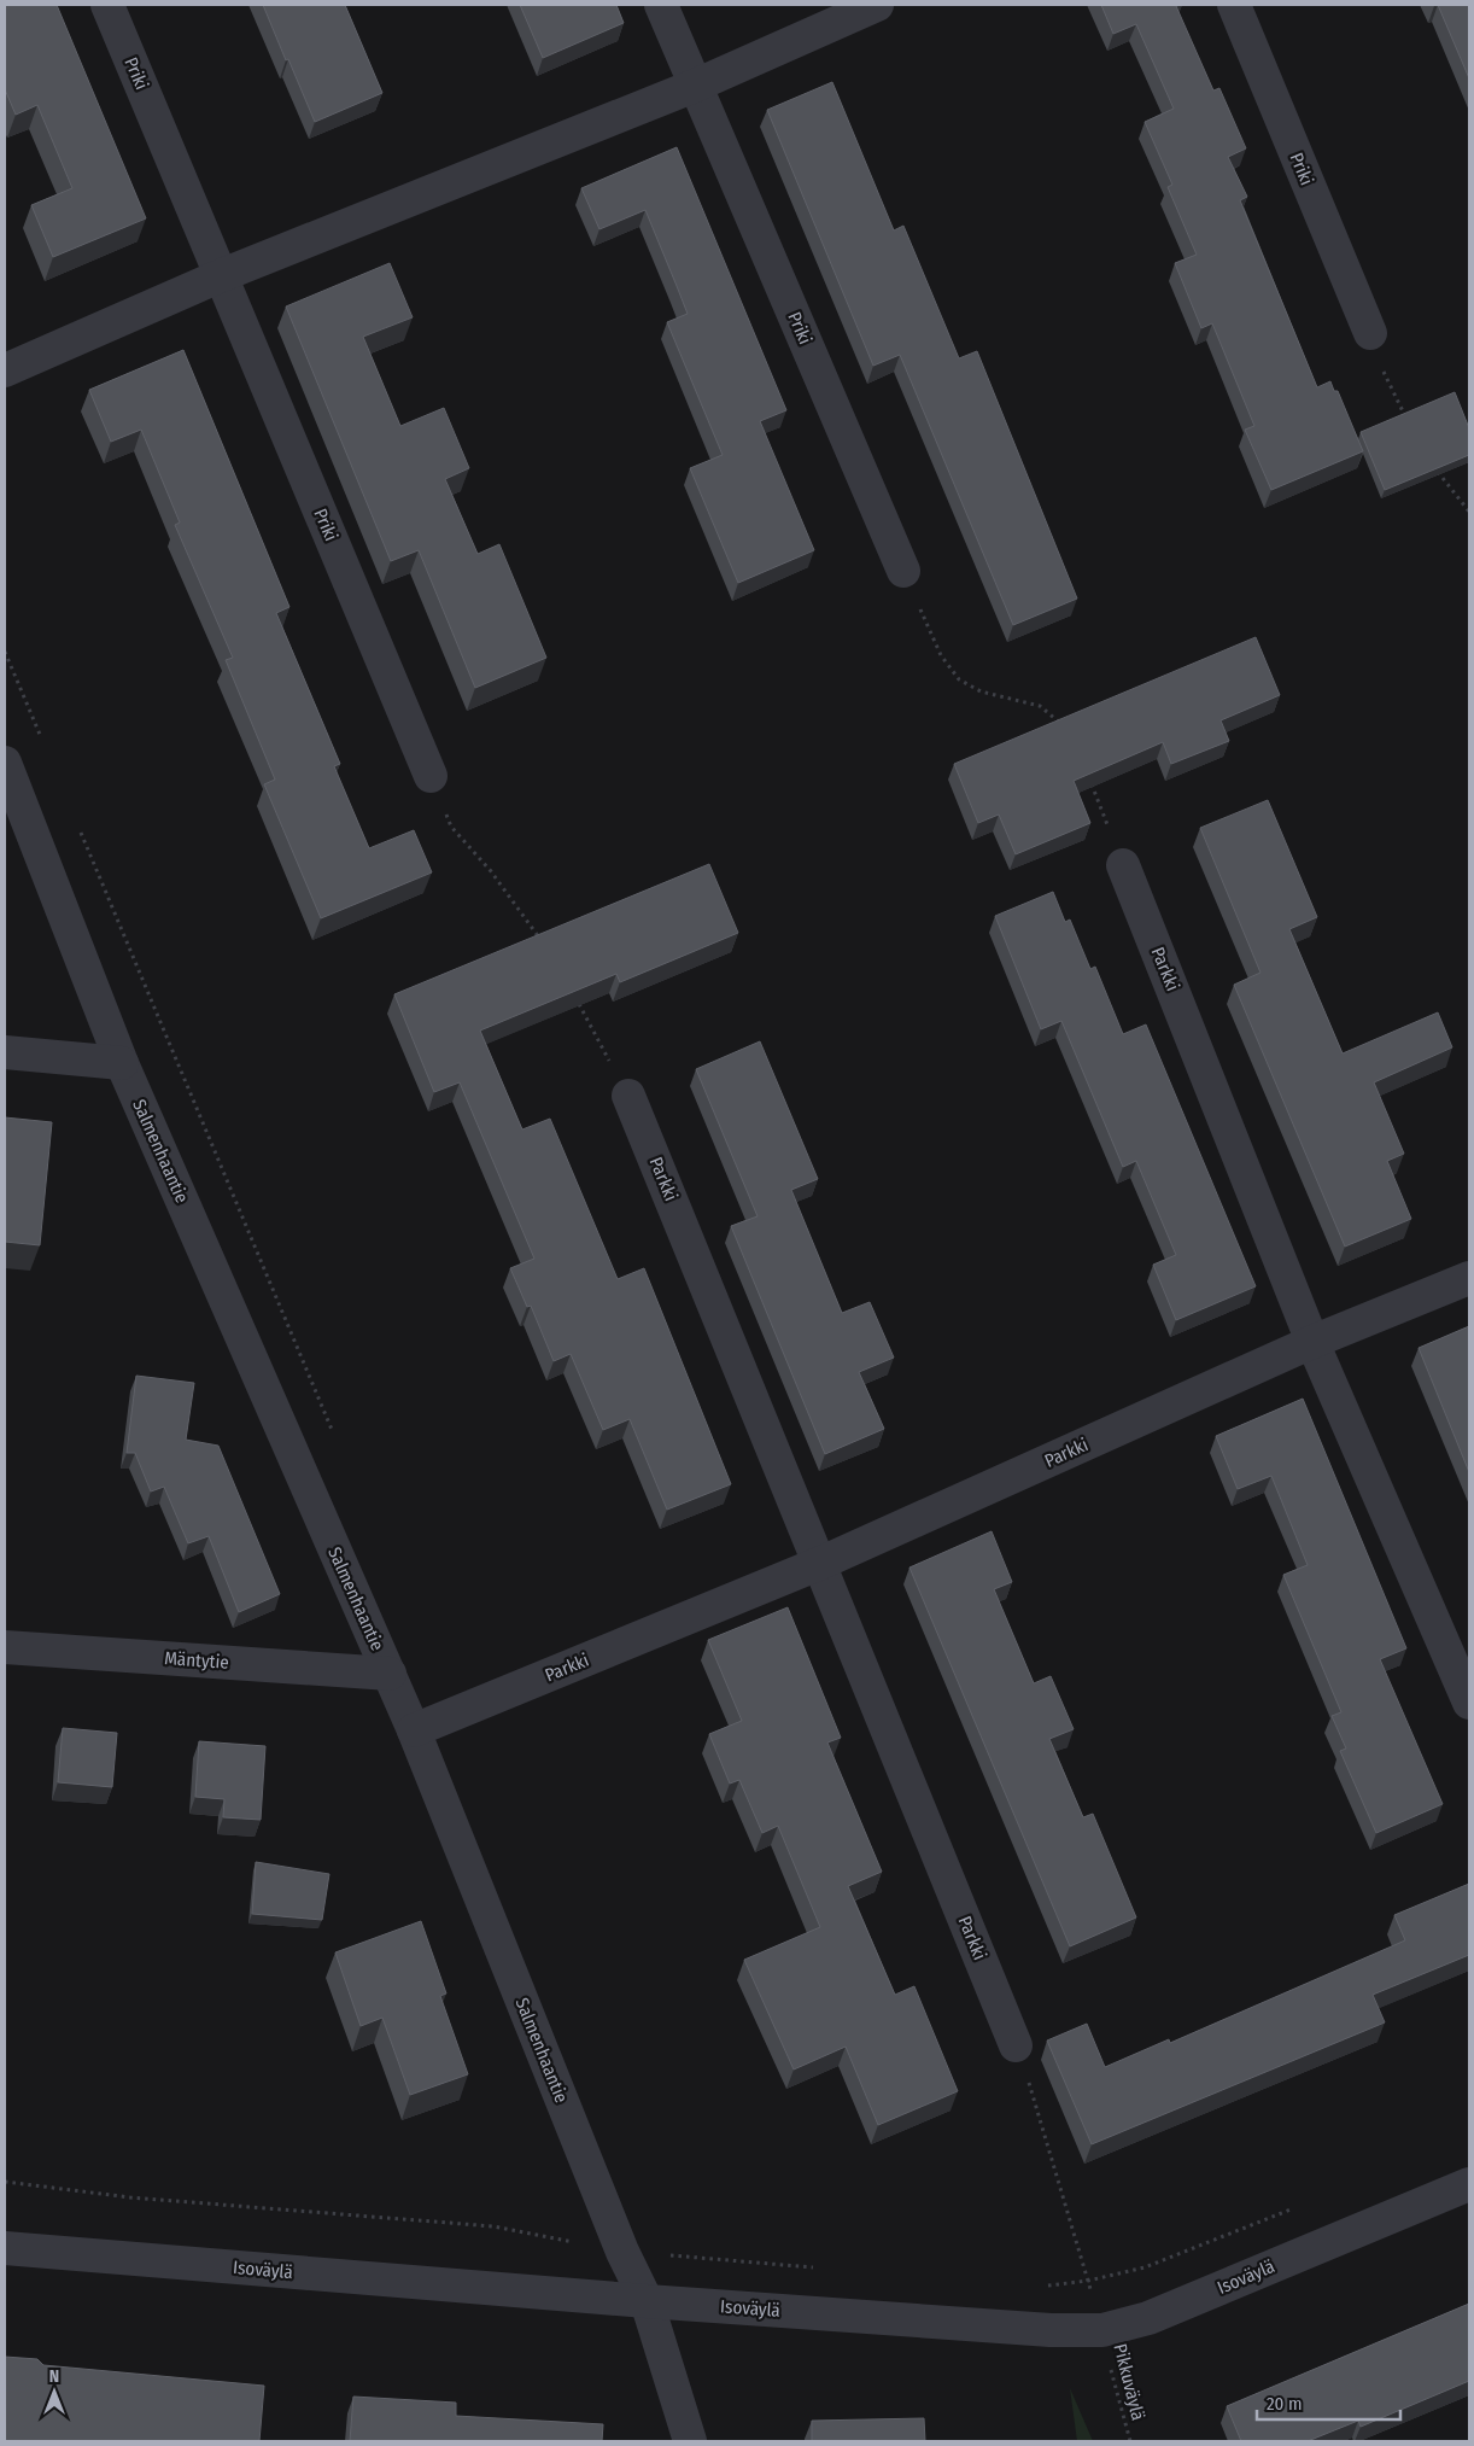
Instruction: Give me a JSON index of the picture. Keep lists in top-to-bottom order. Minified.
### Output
{"streets":{"street":["Priki","Parkki","Salmenhaantie","Mäntytie","Isoväylä"],"path":["Pikkuväylä"]},"crossings":[["Parkki","Salmenhaantie"],["Parkki","Pikkuväylä"],["Salmenhaantie","Mäntytie"],["Salmenhaantie","Isoväylä"],["Isoväylä","Pikkuväylä"]],"scale_bar":"20 m","north":"top"}
